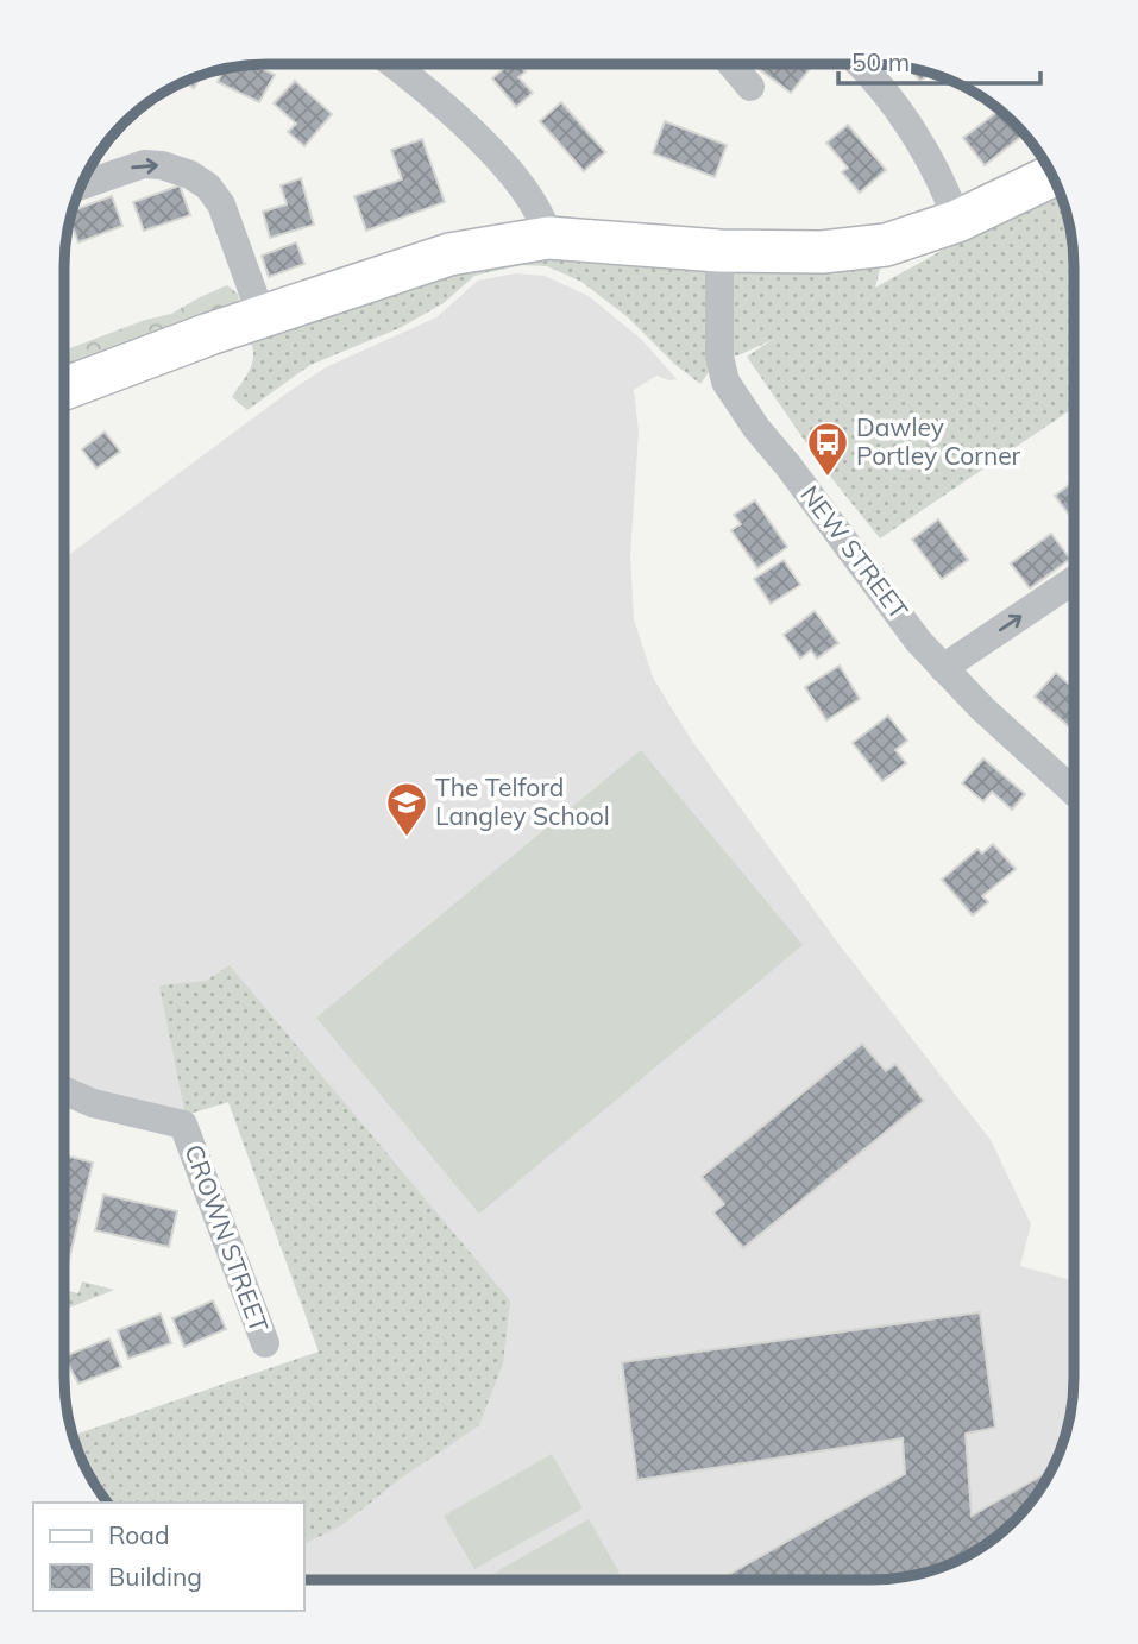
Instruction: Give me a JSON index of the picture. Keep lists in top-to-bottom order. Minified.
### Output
{"streets":{"street":["NEW STREET","CROWN STREET"]},"places":{"bus stop":["Dawley Portley Corner"],"school or university":["The Telford Langley School"]},"legend":["Road","Building"],"scale_bar":"50 m"}
